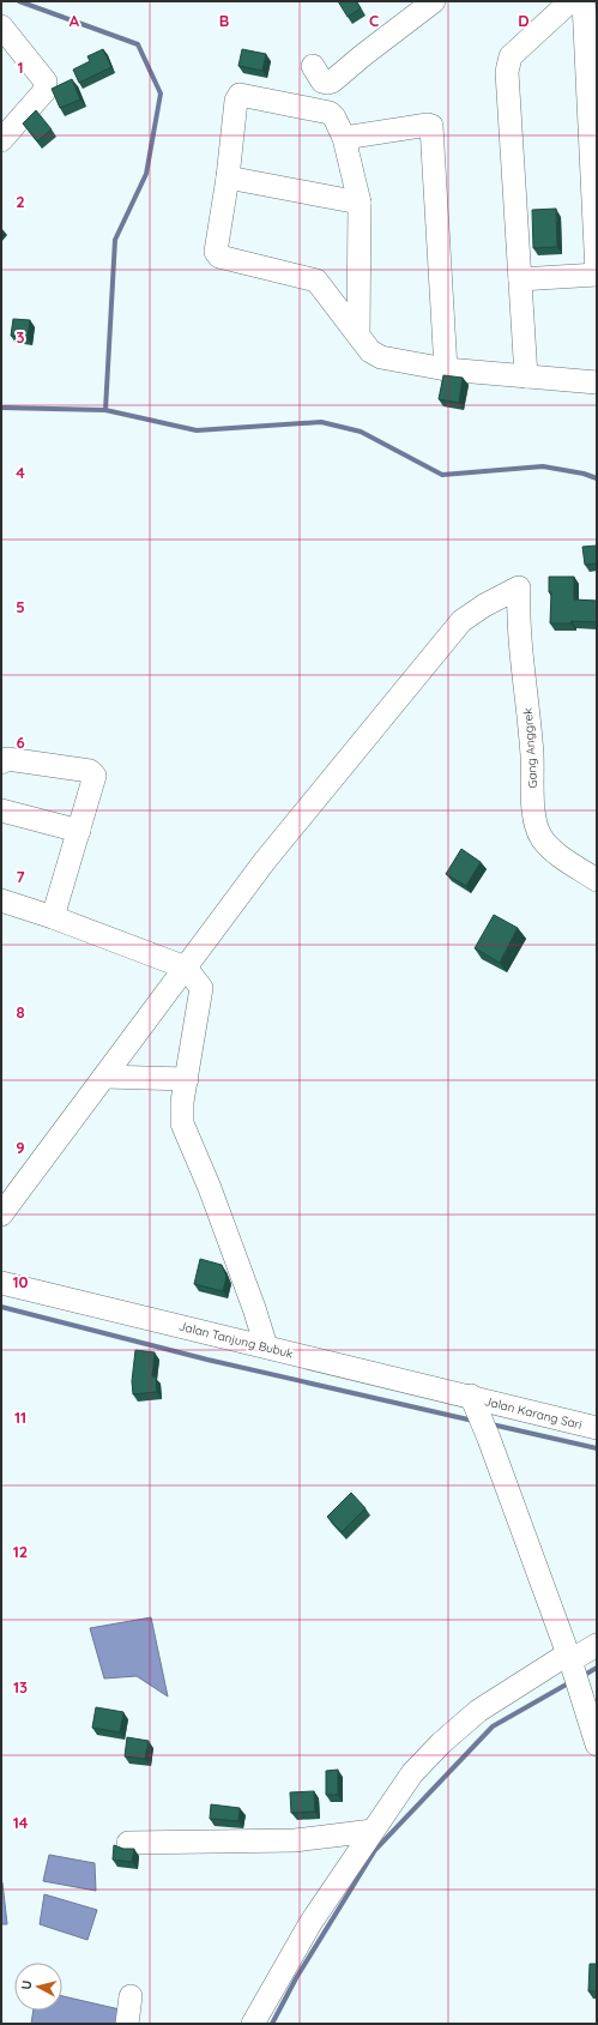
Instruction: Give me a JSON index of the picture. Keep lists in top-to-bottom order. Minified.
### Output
{"streets":{"street":["Gang Anggrek","Jalan Tanjung Bubuk","Jalan Karang Sari"]},"crossings":[["Jalan Tanjung Bubuk","Jalan Karang Sari"]],"north":"left","grid":{"columns":["A","B","C","D"],"rows":["1","2","3","4","5","6","7","8","9","10","11","12","13","14"]}}
